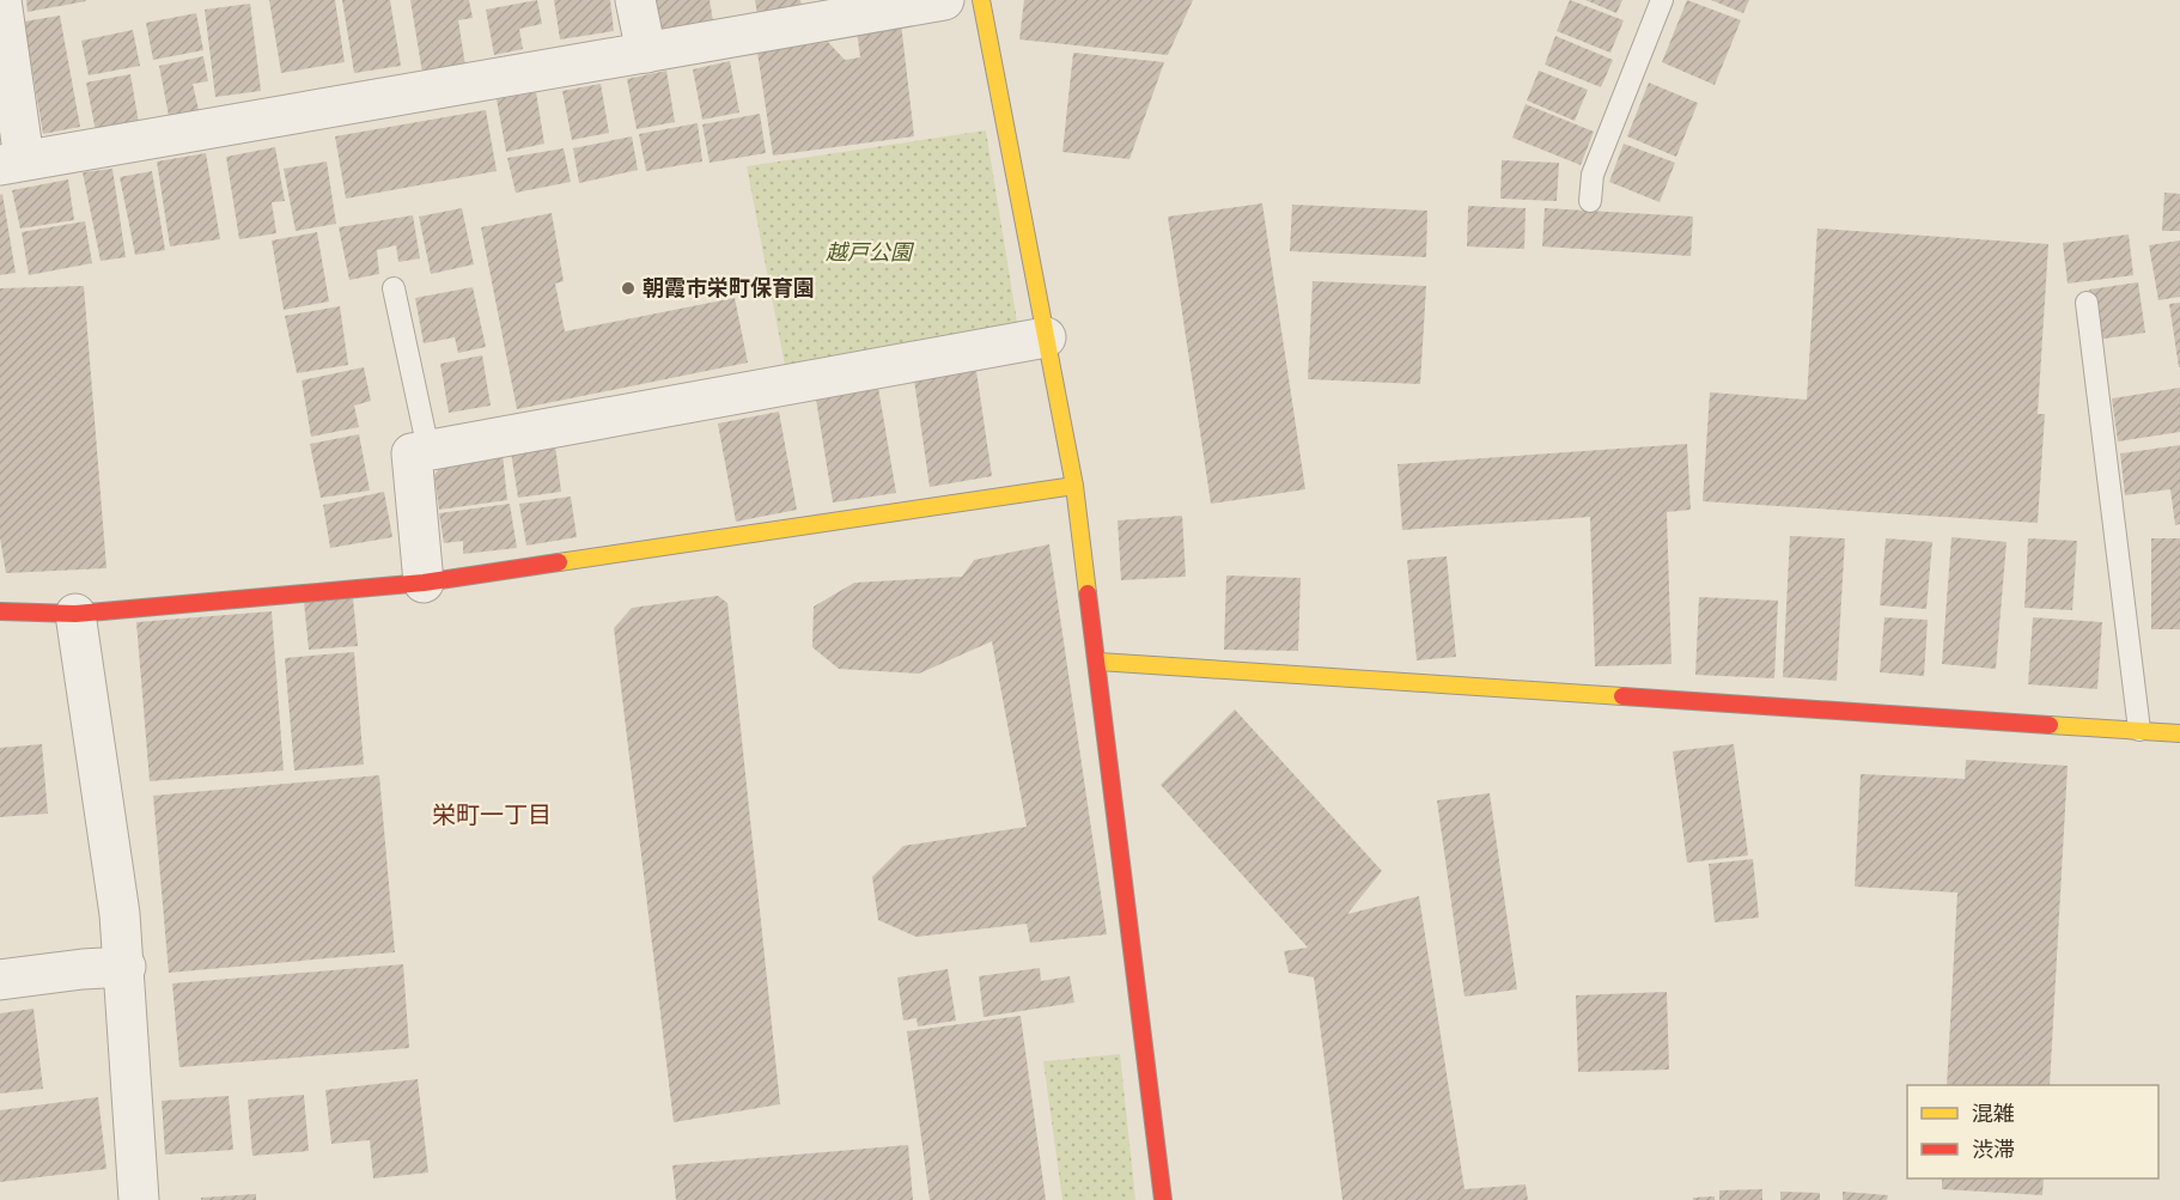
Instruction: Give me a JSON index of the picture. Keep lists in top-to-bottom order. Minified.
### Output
{"districts":["栄町一丁目"],"parks":["越戸公園"],"places":["朝霞市栄町保育園"],"legend":["混雑","渋滞"]}
